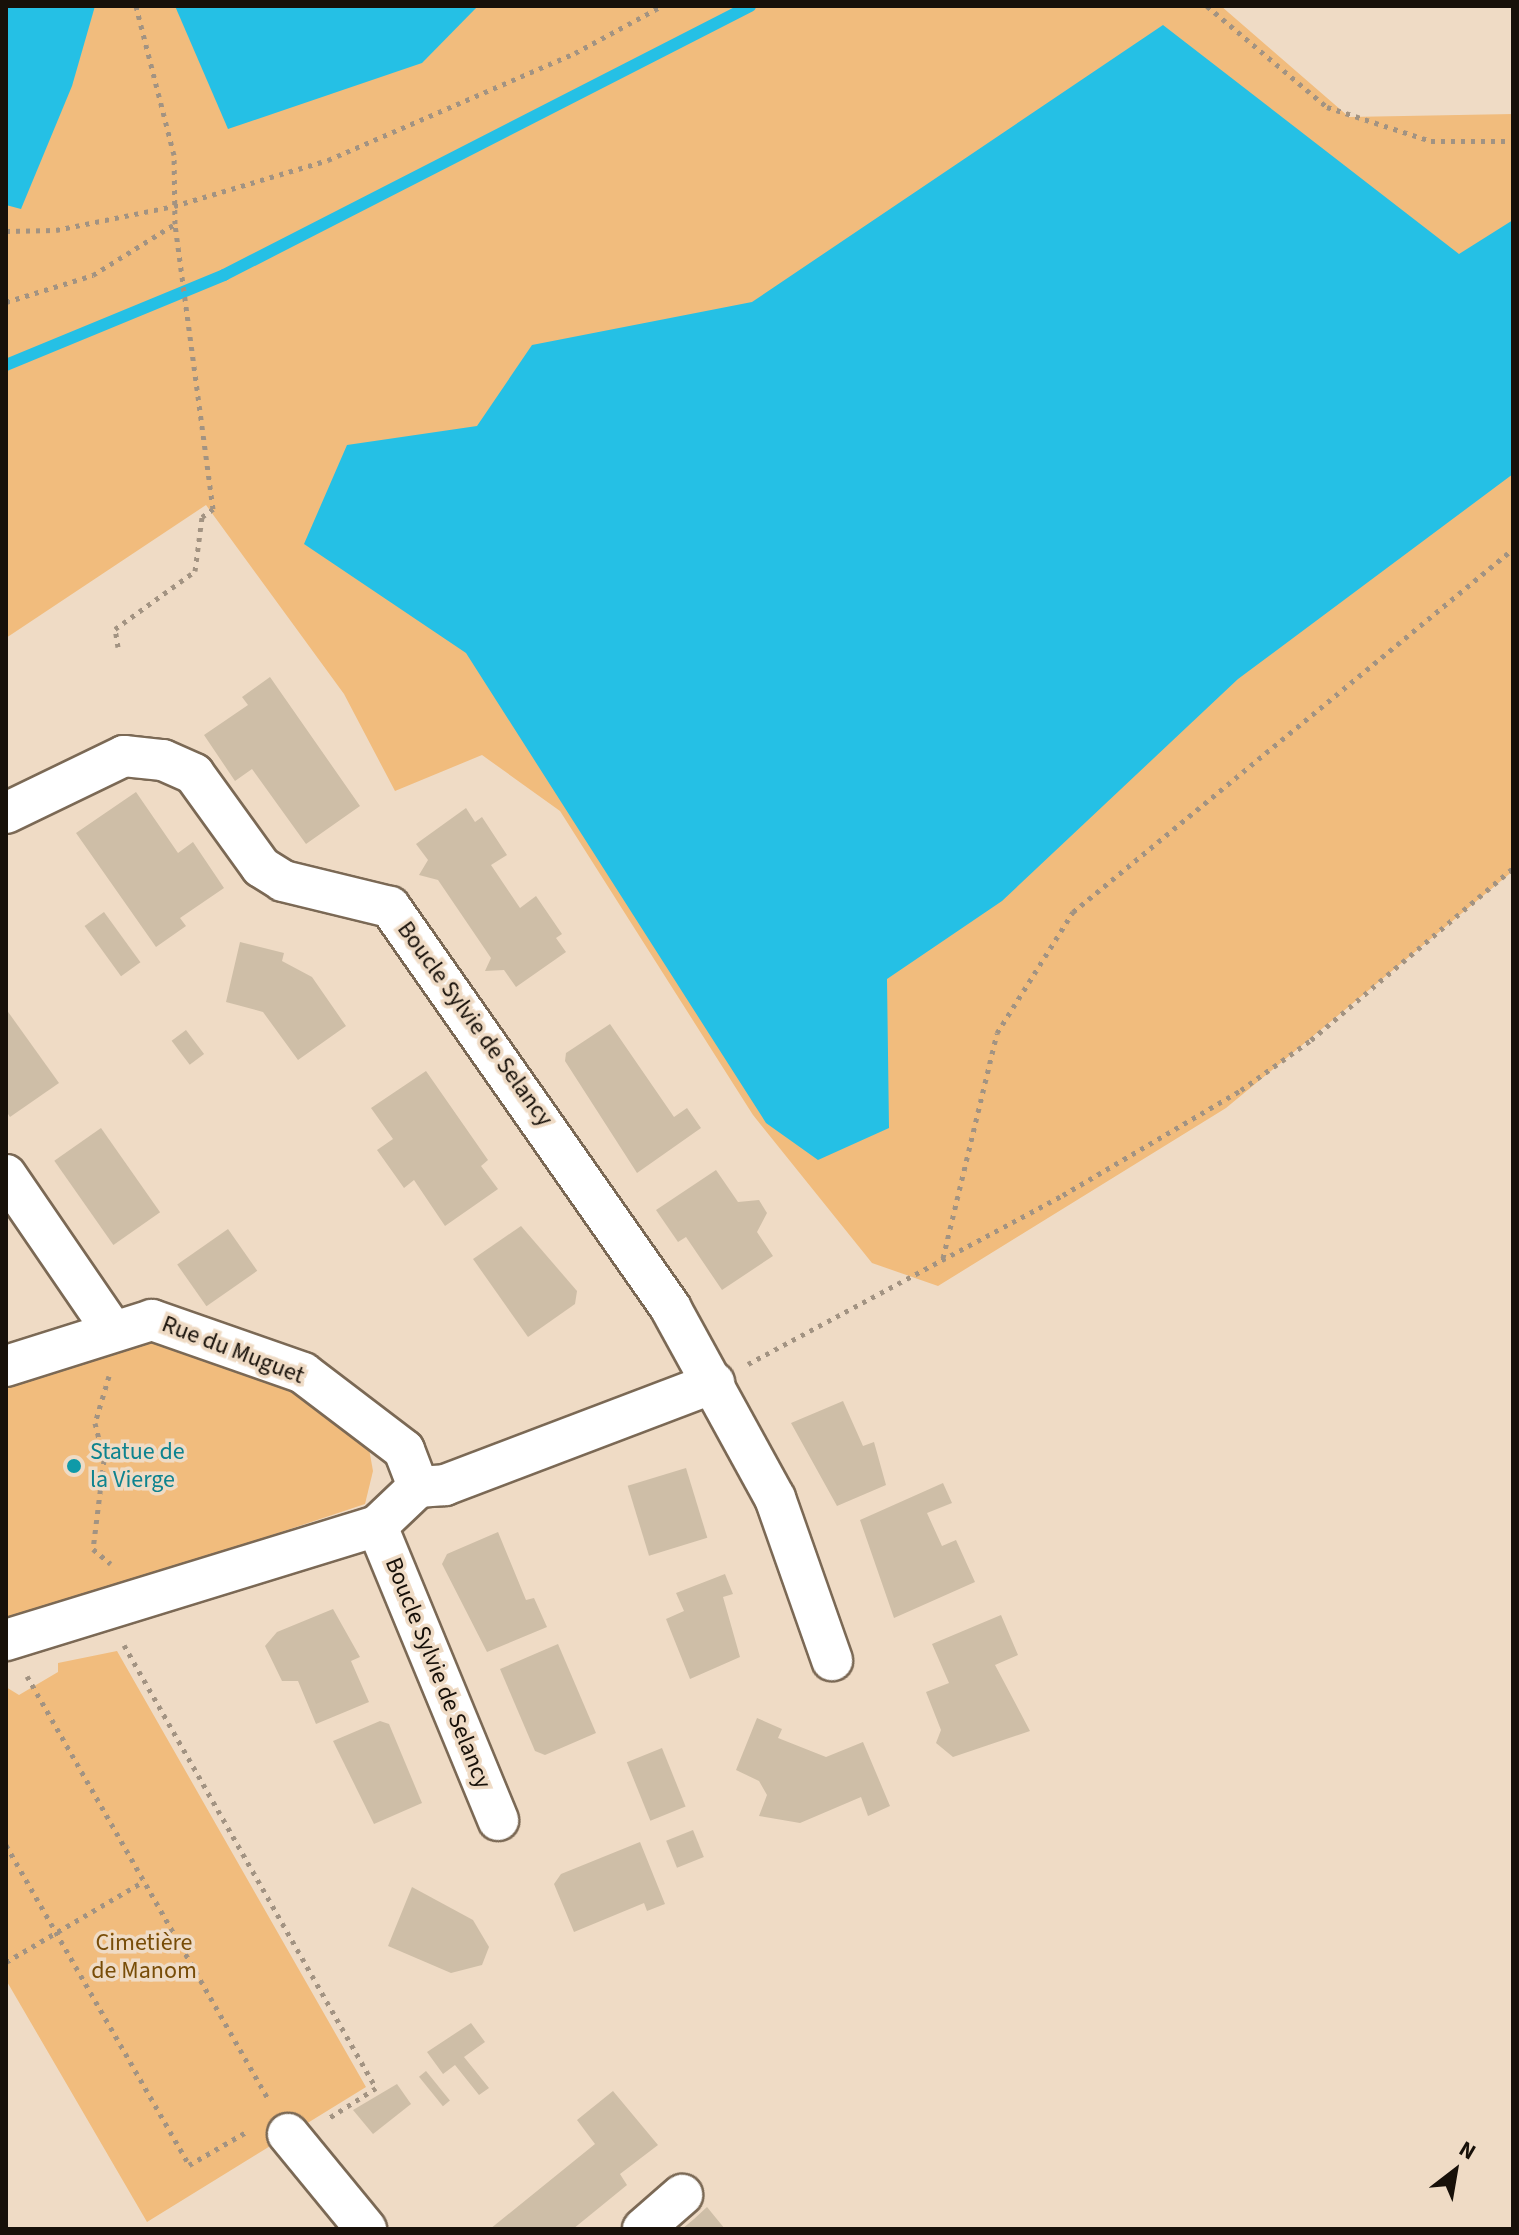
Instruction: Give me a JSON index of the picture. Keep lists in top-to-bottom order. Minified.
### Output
{"streets":{"street":["Boucle Sylvie de Selancy","Rue du Muguet"]},"crossings":[["Boucle Sylvie de Selancy","Rue du Muguet"]],"parks":["Cimetière de Manom"],"places":["Statue de la Vierge"],"north":"top right"}
